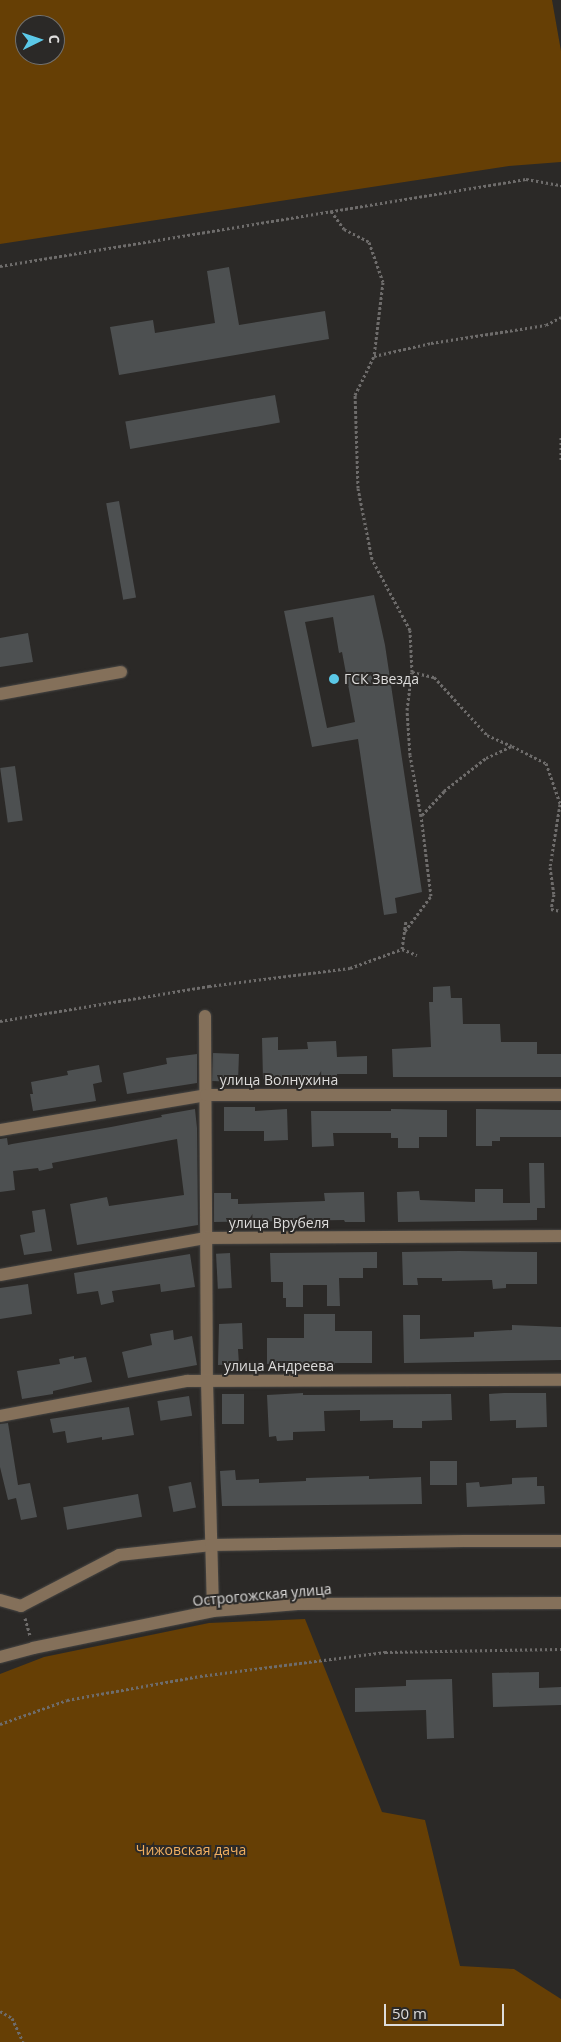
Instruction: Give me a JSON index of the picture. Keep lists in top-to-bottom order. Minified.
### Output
{"streets":{"street":["улица Волнухина","улица Врубеля","улица Андреева","Острогожская улица"]},"parks":["Чижовская дача"],"places":["ГСК Звезда"],"scale_bar":"50 m","north":"right"}
